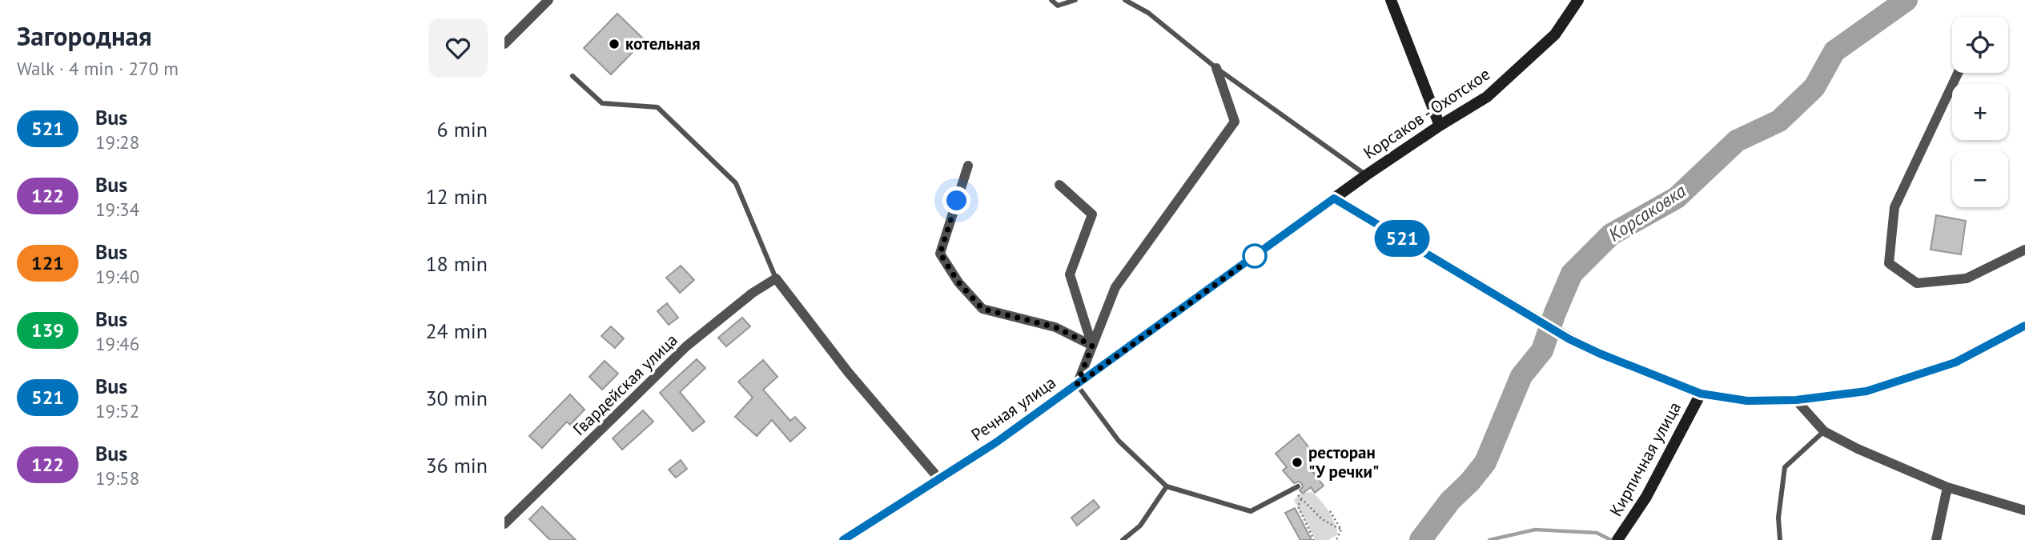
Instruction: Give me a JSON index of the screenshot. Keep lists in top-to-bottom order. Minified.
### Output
{"streets":{"main road":["Корсаков - Охотское","Речная улица","Кирпичная улица"],"street":["Гвардейская улица"]},"crossings":[["Корсаков - Охотское","Речная улица"]],"water":["Корсаковка"],"places":["котельная","ресторан \"У речки\""],"lines":["bus line 521"],"page":{"heading":["Загородная","Walk · 4 min · 270 m"],"on_map":"521","map_buttons":["+","−"],"list":[{"mark":"521","name":"Bus","note":"19:28","value":"6 min"},{"mark":"122","name":"Bus","note":"19:34","value":"12 min"},{"mark":"121","name":"Bus","note":"19:40","value":"18 min"},{"mark":"139","name":"Bus","note":"19:46","value":"24 min"},{"mark":"521","name":"Bus","note":"19:52","value":"30 min"},{"mark":"122","name":"Bus","note":"19:58","value":"36 min"}]}}
